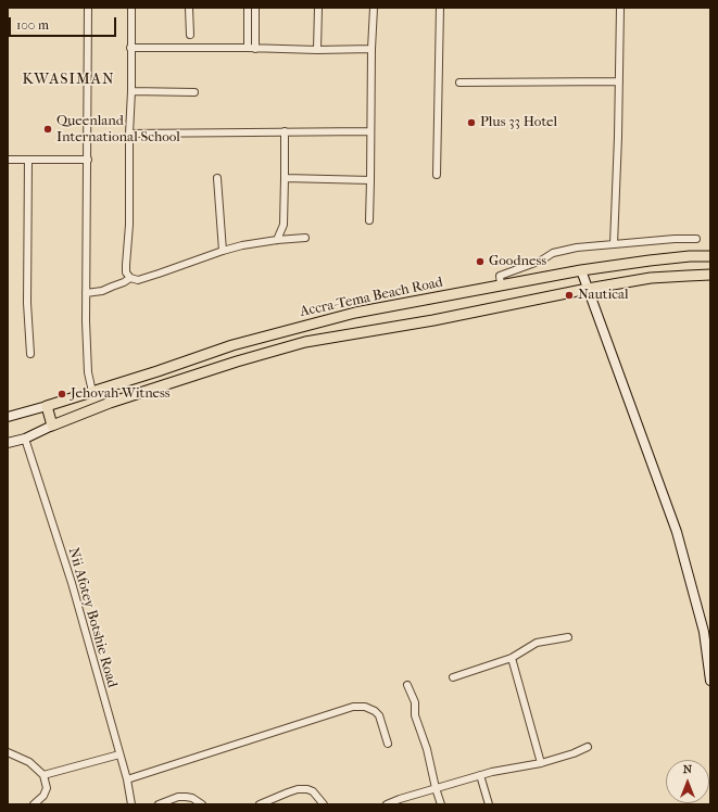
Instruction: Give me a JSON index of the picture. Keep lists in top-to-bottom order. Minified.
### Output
{"streets":{"main road":["Accra-Tema Beach Road"],"street":["Nii Afotey Botshie Road"]},"districts":["KWASIMAN"],"places":["Plus 33 Hotel","Queenland International School","Goodness","Nautical","Jehovah Witness"],"scale_bar":"100 m","north":"top"}
